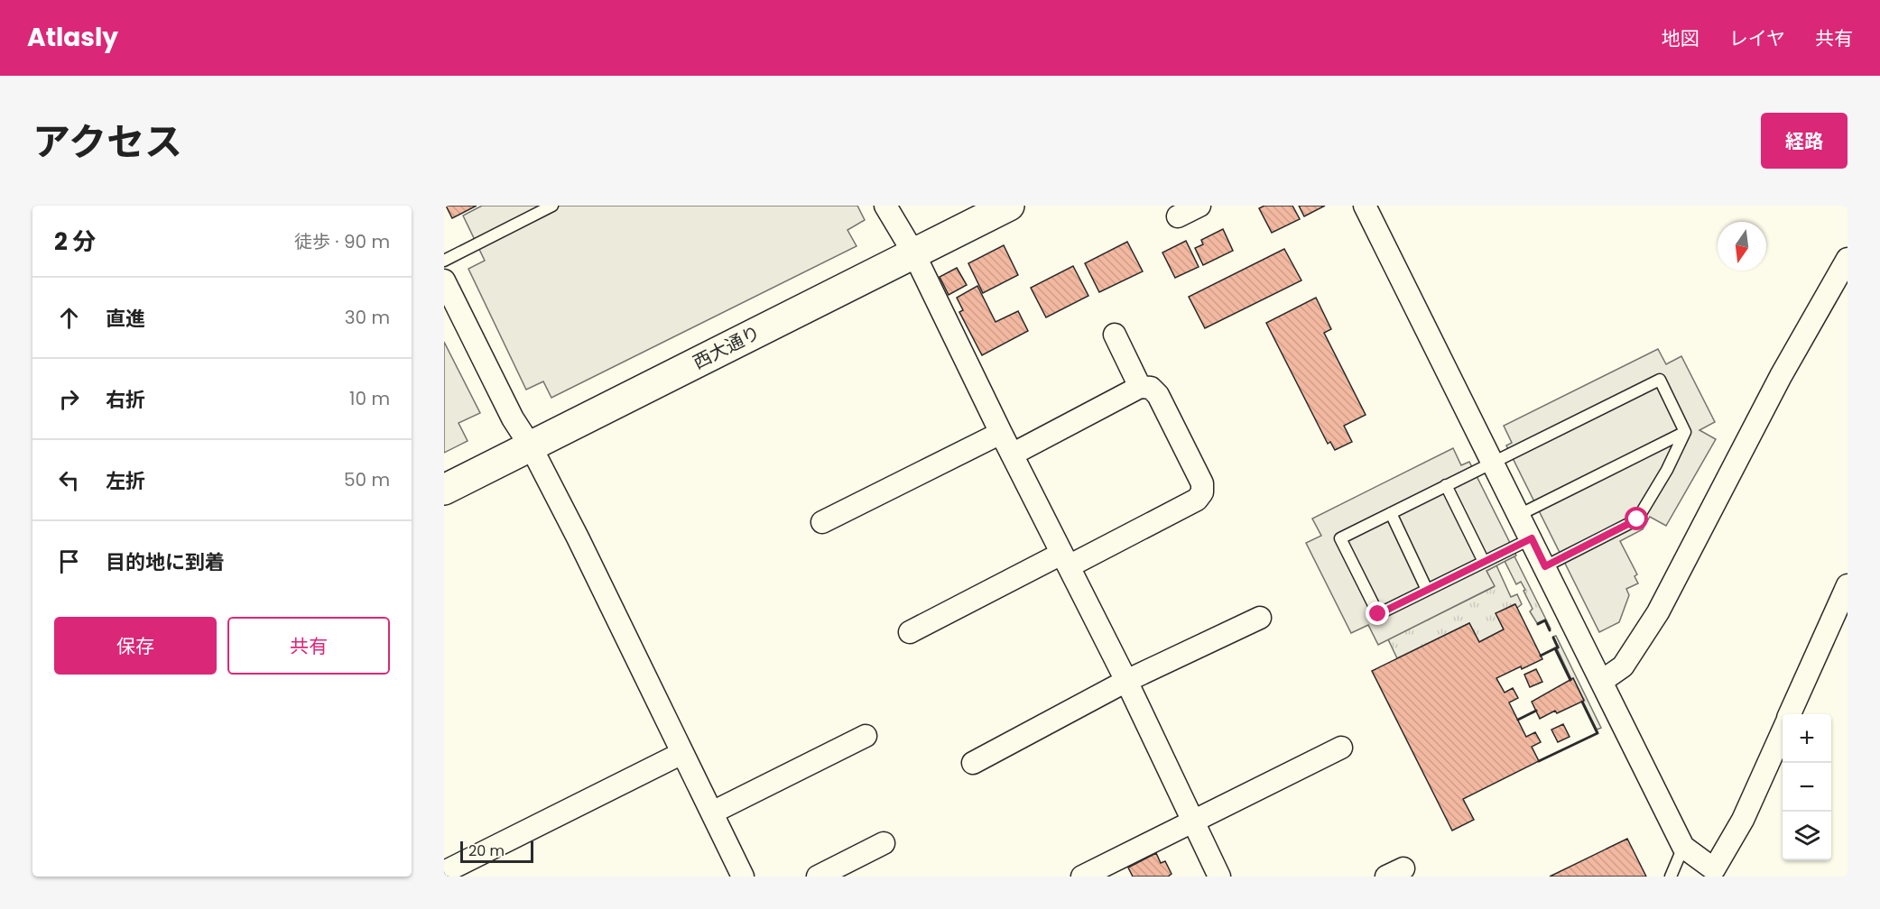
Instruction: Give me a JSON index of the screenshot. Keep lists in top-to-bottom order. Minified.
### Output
{"streets":{"street":["西大通り"]},"scale_bar":"20 m","north":"bottom","page":{"header":"Atlasly","nav":["地図","レイヤ","共有"],"title":"アクセス","buttons":["経路",["保存","共有"]],"heading":["2 分","徒歩 · 90 m"],"list":[["直進","30 m"],["右折","10 m"],["左折","50 m"],"目的地に到着"],"map_buttons":["+","−"],"scale":"20 m"}}
